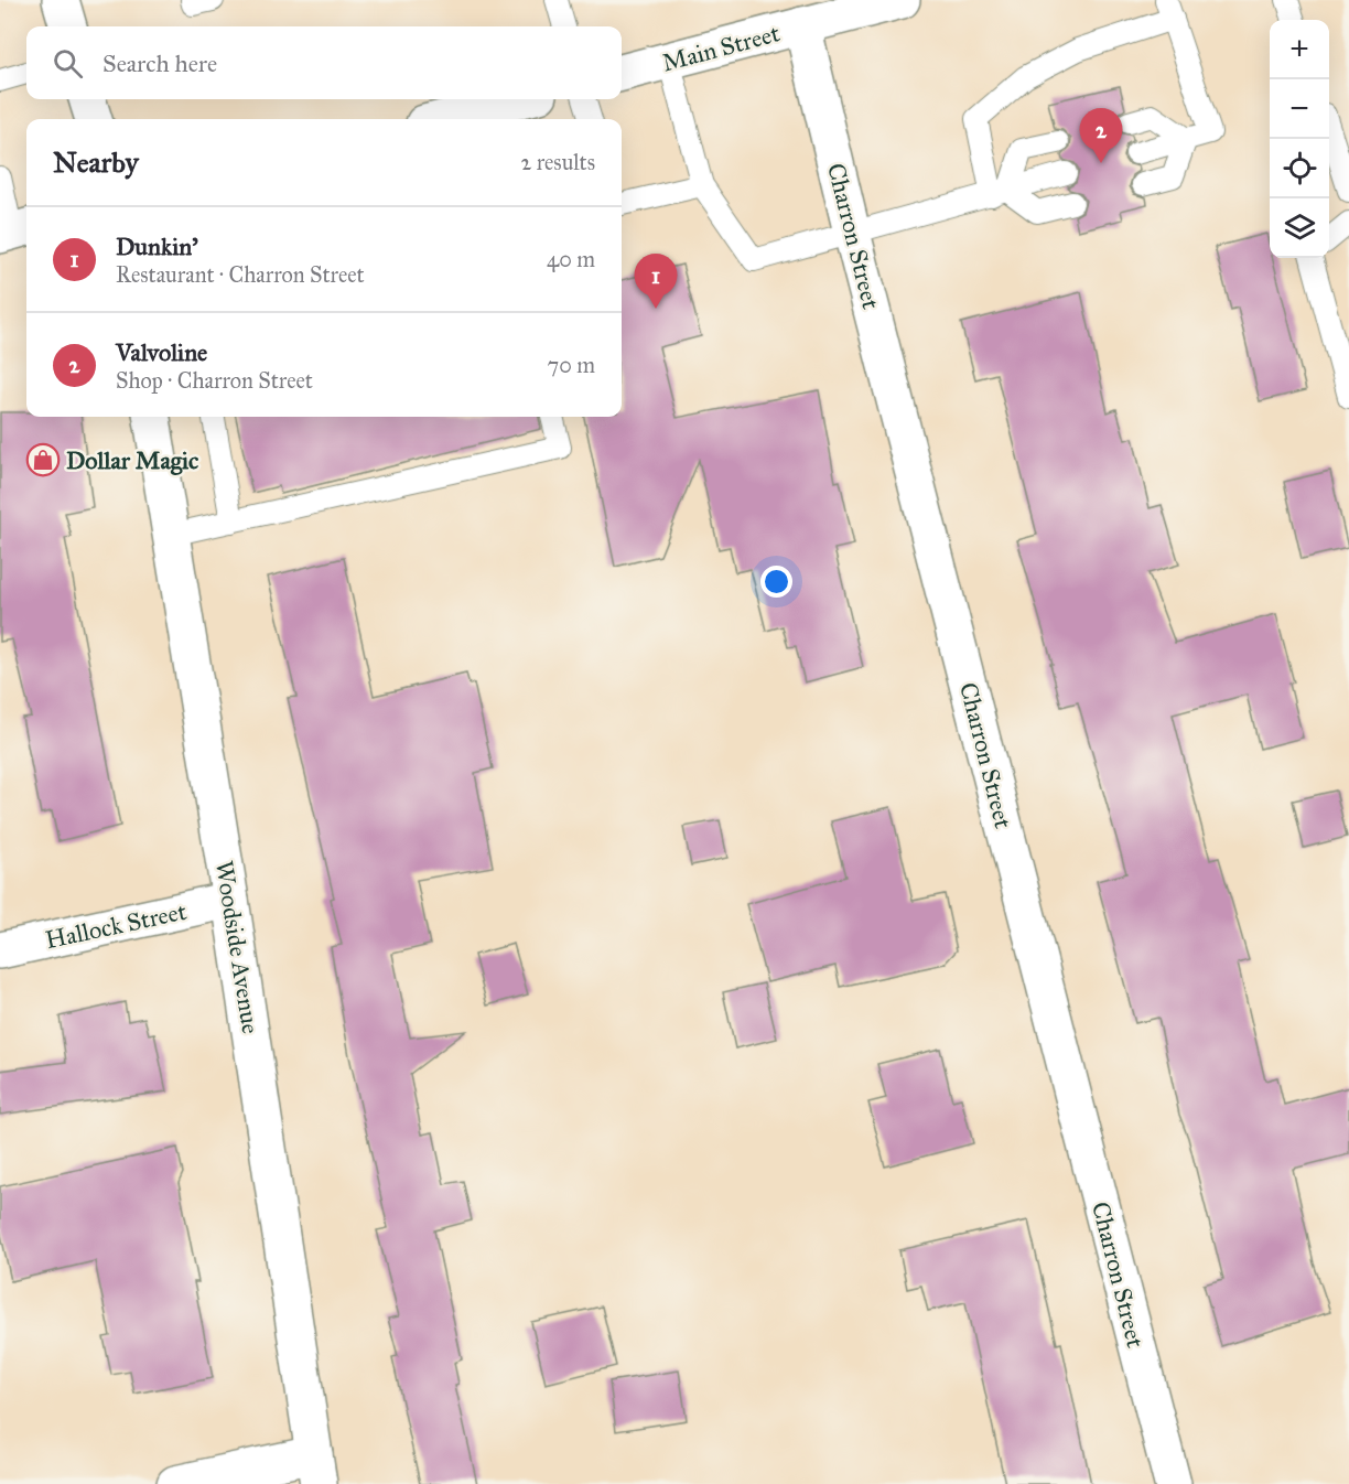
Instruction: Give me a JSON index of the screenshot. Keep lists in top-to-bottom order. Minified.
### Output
{"streets":{"street":["Main Street","Charron Street","Hallock Street","Woodside Avenue"]},"crossings":[["Main Street","Charron Street"],["Hallock Street","Woodside Avenue"]],"places":{"shop":["Dollar Magic"]},"page":{"map_buttons":["+","−"],"search":"Search here","pins":["2","1"],"heading":["Nearby","2 results"],"list":[{"mark":"1","name":"Dunkin'","note":"Restaurant · Charron Street","value":"40 m"},{"mark":"2","name":"Valvoline","note":"Shop · Charron Street","value":"70 m"}]}}
